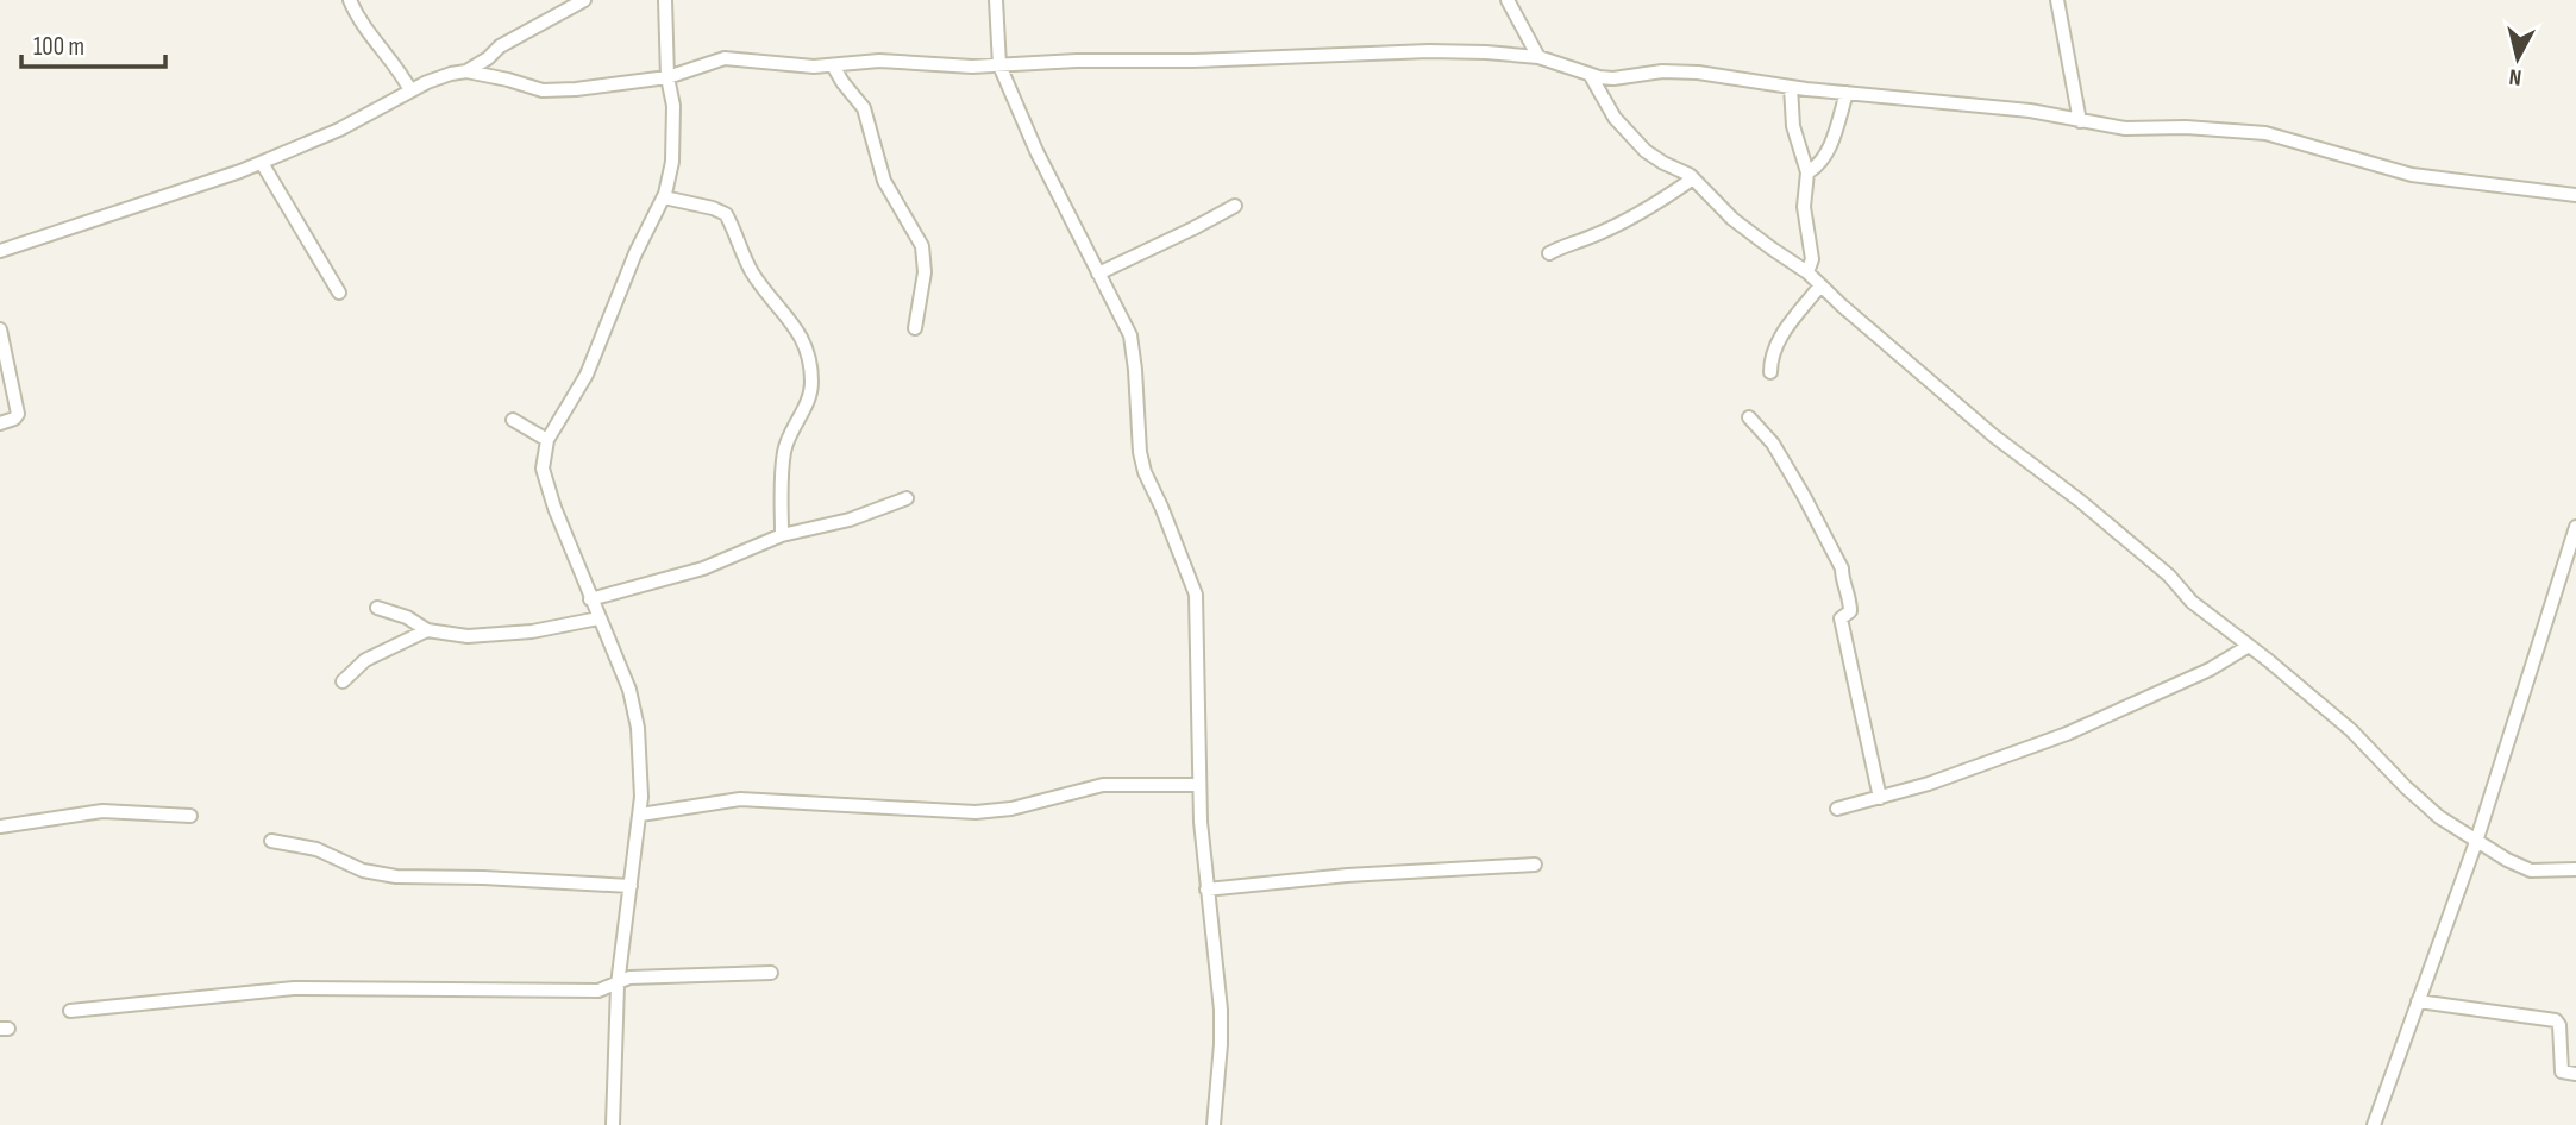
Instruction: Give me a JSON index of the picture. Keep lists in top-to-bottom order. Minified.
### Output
{"scale_bar":"100 m","north":"bottom"}
